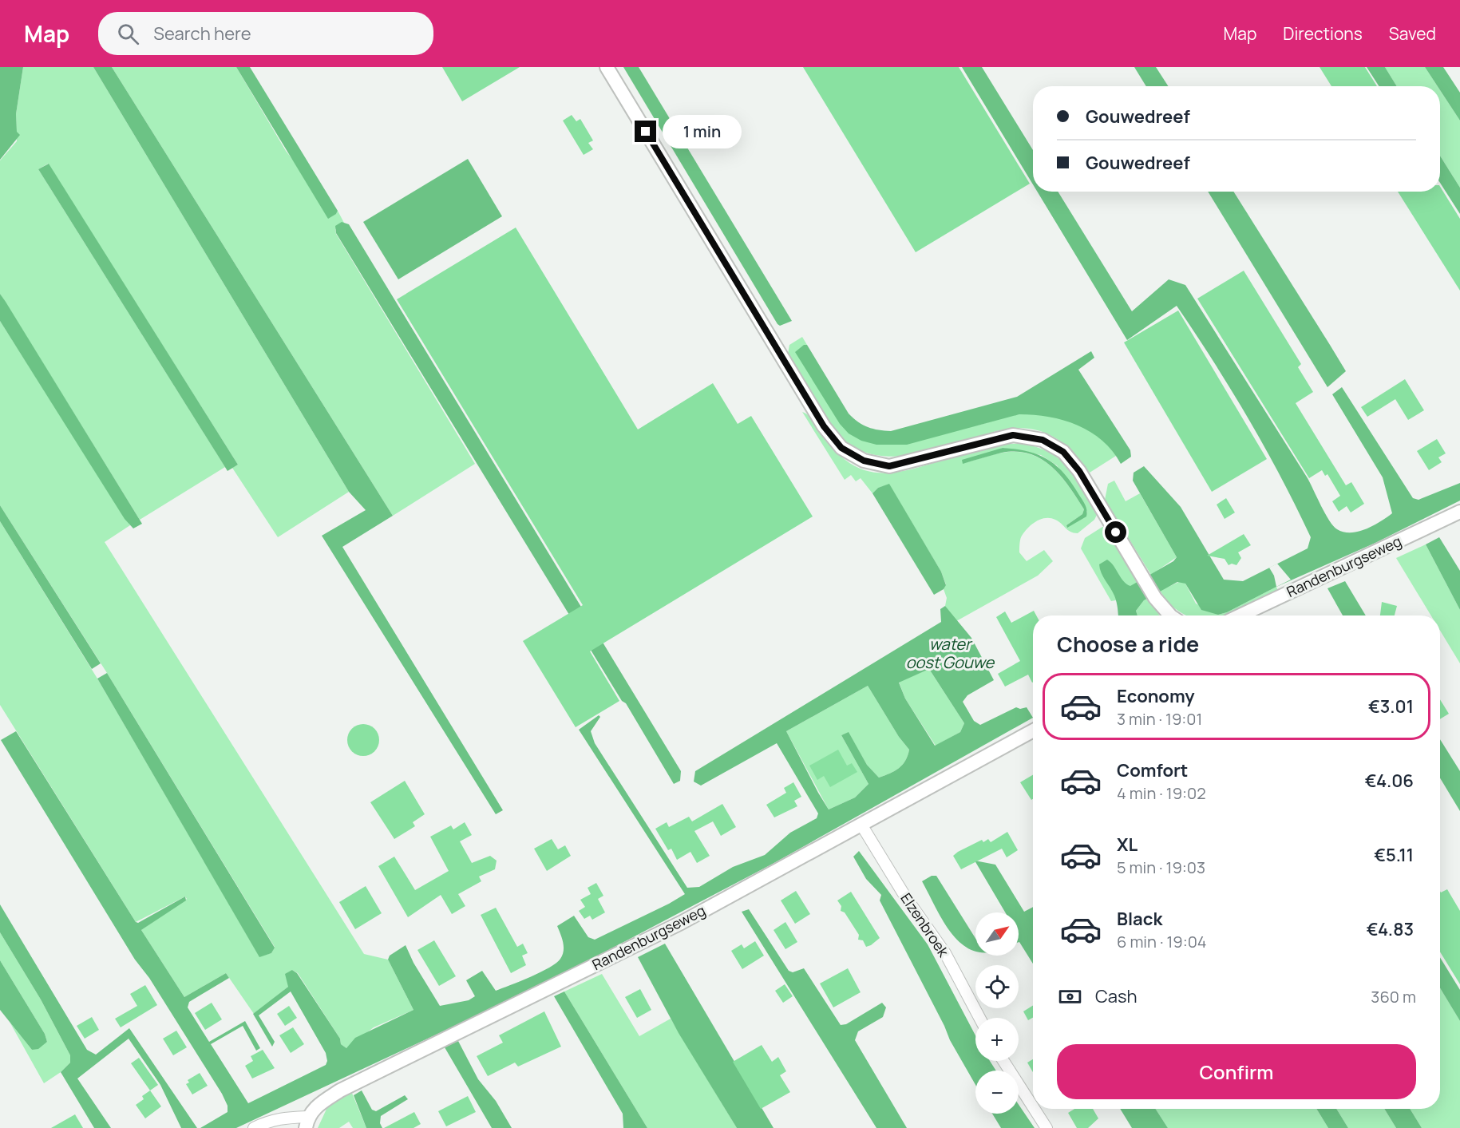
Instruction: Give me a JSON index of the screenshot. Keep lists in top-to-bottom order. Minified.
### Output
{"streets":{"street":["Randenburgseweg","Elzenbroek"]},"crossings":[["Randenburgseweg","Elzenbroek"]],"water":["water oost Gouwe"],"north":"top right","page":{"header":"Map","search":"Search here","nav":["Map","Directions","Saved"],"banner":["Gouwedreef","Gouwedreef"],"bubble":"1 min","heading":"Choose a ride","list":[{"name":"Economy","note":"3 min · 19:01","value":"€3.01"},{"name":"Comfort","note":"4 min · 19:02","value":"€4.06"},{"name":"XL","note":"5 min · 19:03","value":"€5.11"},{"name":"Black","note":"6 min · 19:04","value":"€4.83"}],"map_buttons":["+","−"],"pay":["Cash","360 m"],"buttons":"Confirm"}}
